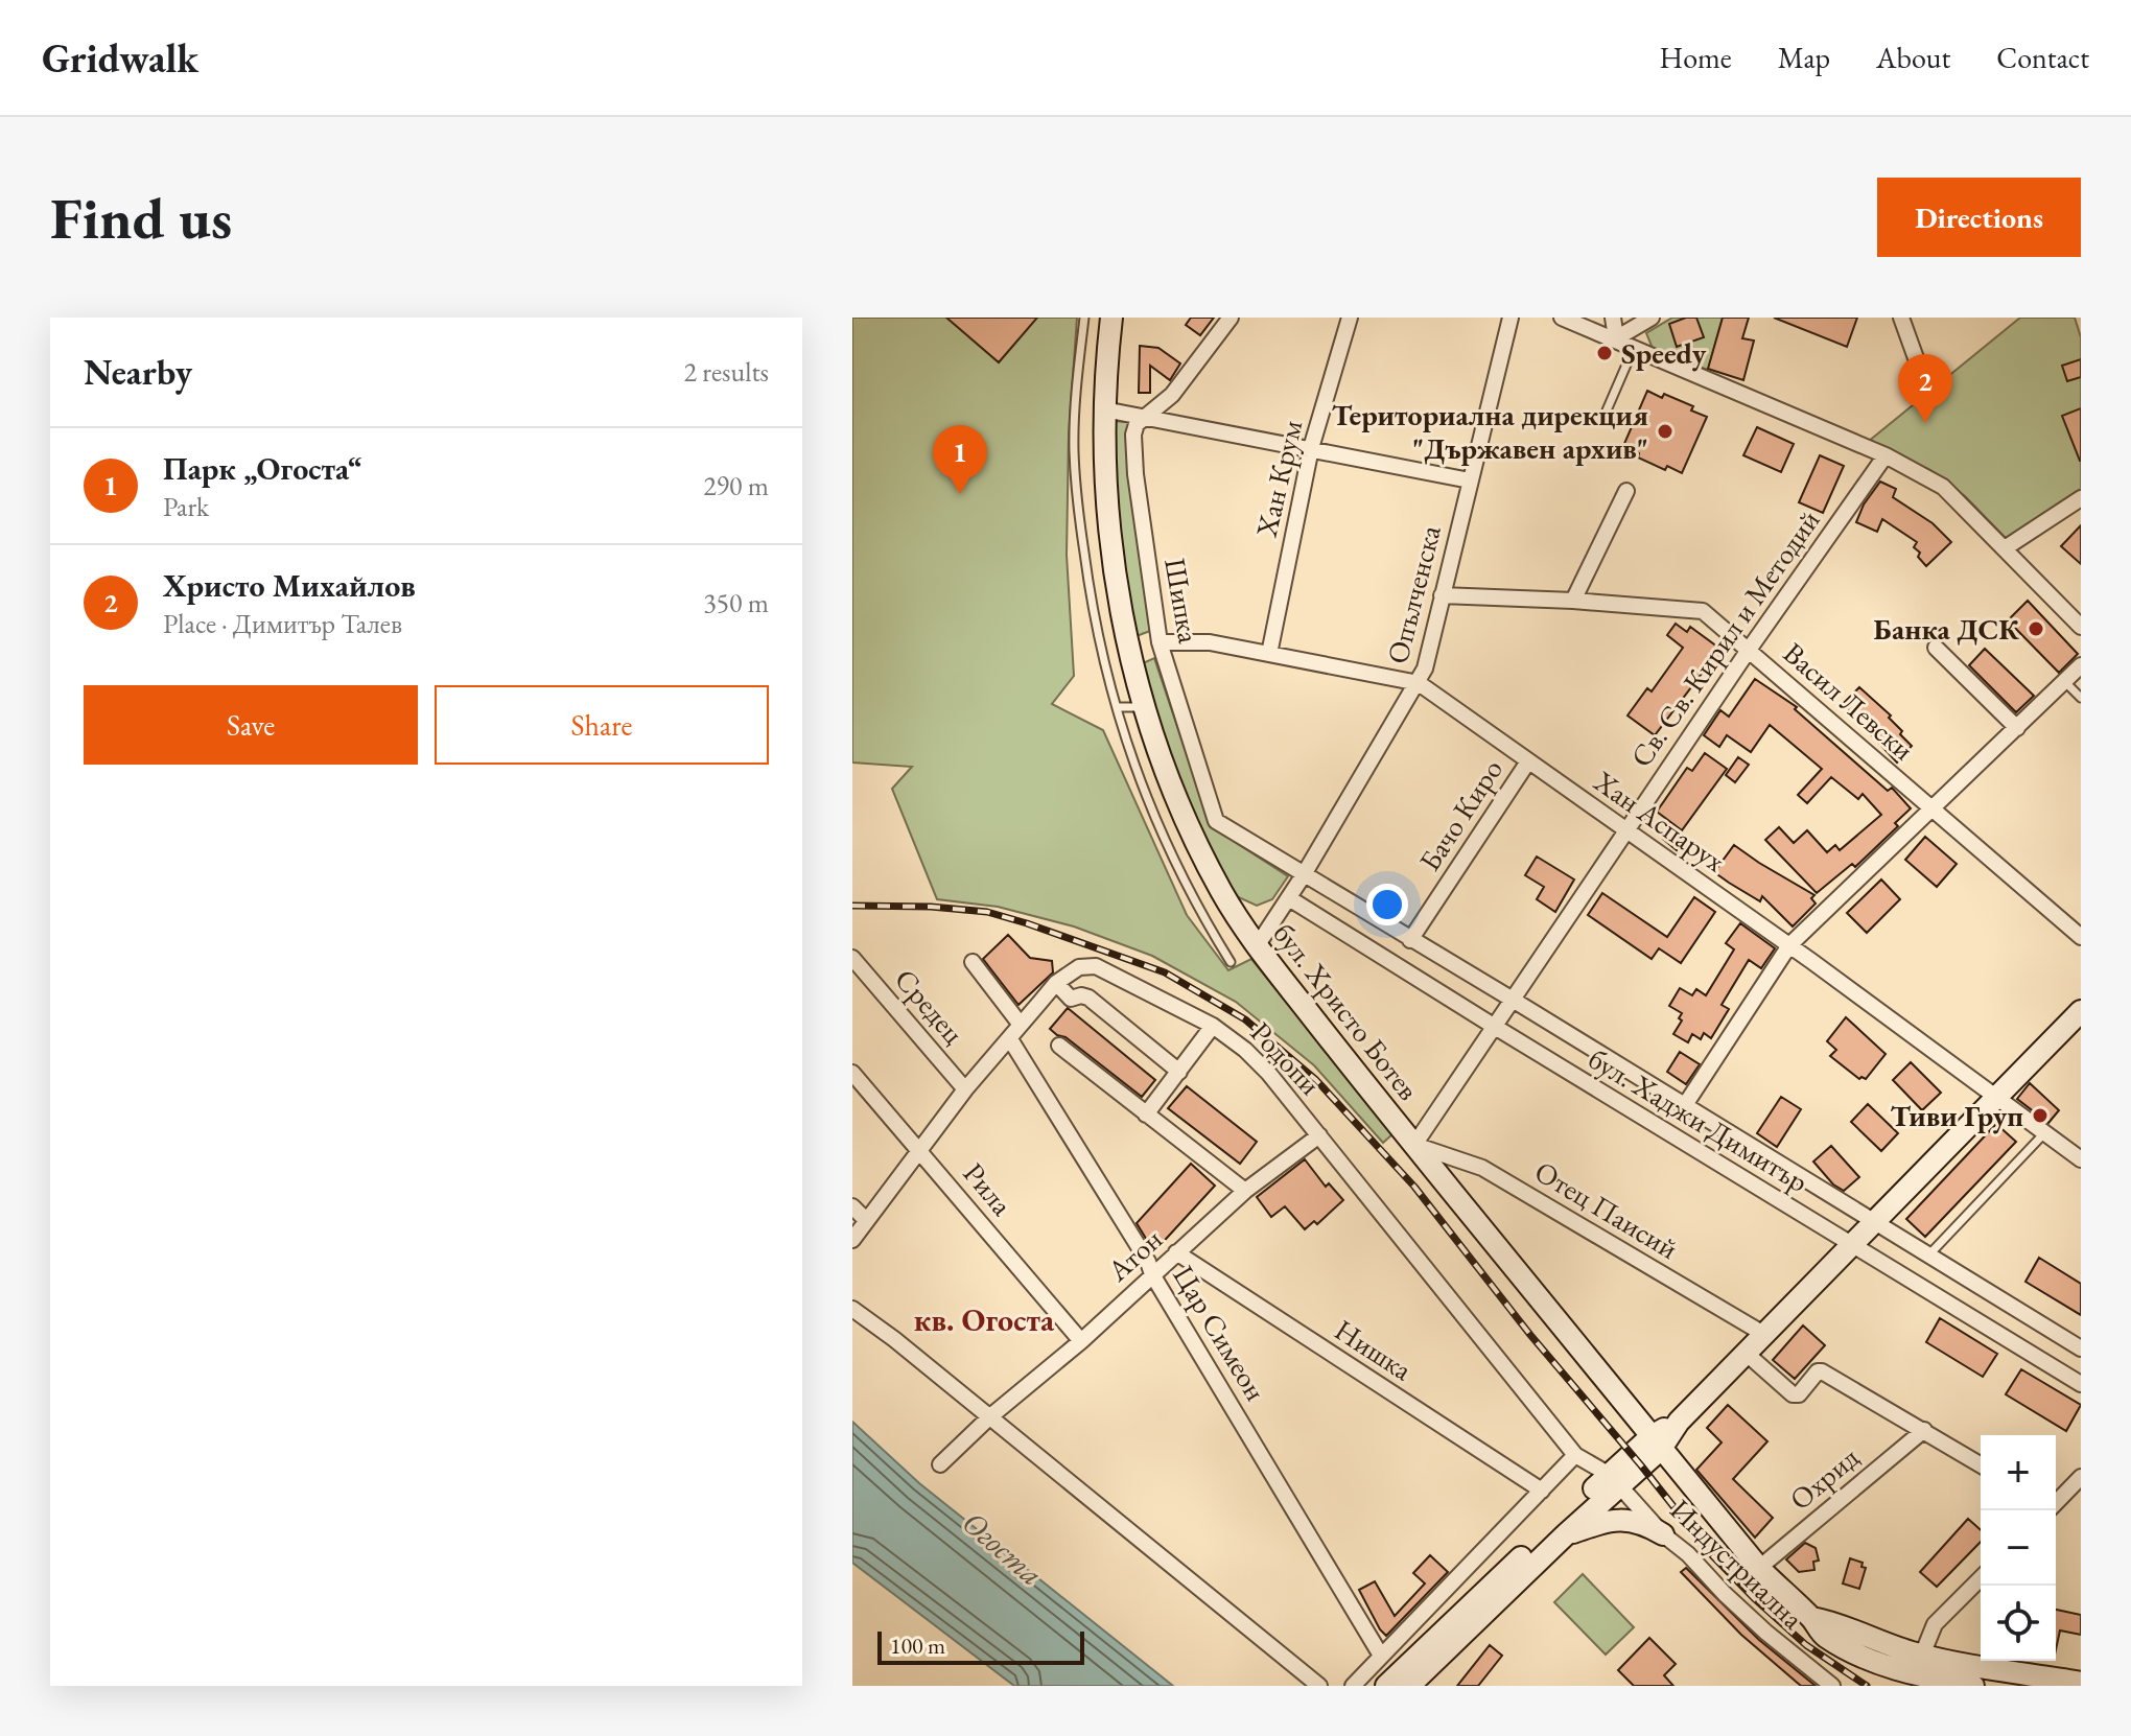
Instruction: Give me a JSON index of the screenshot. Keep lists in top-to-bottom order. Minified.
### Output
{"streets":{"main road":["бул. Христо Ботев"],"street":["Хан Крум","Опълченска","Шипка","Св. Св. Кирил и Методий","Васил Левски","Бачо Киро","Хан Аспарух","Средец","Родопи","бул. Хаджи Димитър","Рила","Отец Паисий","Атон","Цар Симеон","Нишка","Охрид","Индустриална"]},"crossings":[["Хан Крум","Хан Аспарух"],["Опълченска","Шипка"],["Опълченска","Васил Левски"],["Опълченска","Хан Аспарух"],["Опълченска","бул. Христо Ботев"],["Опълченска","бул. Хаджи Димитър"],["Шипка","Хан Аспарух"],["Шипка","бул. Хаджи Димитър"],["Св. Св. Кирил и Методий","Васил Левски"],["Св. Св. Кирил и Методий","Хан Аспарух"],["Св. Св. Кирил и Методий","бул. Христо Ботев"],["Св. Св. Кирил и Методий","бул. Хаджи Димитър"],["Св. Св. Кирил и Методий","Отец Паисий"],["Бачо Киро","Хан Аспарух"],["Бачо Киро","бул. Хаджи Димитър"],["Средец","Родопи"],["бул. Христо Ботев","Отец Паисий"],["бул. Христо Ботев","Охрид"],["Родопи","Рила"],["Родопи","Атон"],["Родопи","Цар Симеон"],["Родопи","Индустриална"],["Рила","Атон"],["Атон","Цар Симеон"],["Атон","Нишка"]],"districts":["кв. Огоста"],"water":["Огоста"],"places":["Speedy","Териториална дирекция \"Държавен архив\"","Банка ДСК","Тиви Груп"],"scale_bar":"100 m","page":{"header":"Gridwalk","nav":["Home","Map","About","Contact"],"buttons":["Directions",["Save","Share"]],"title":"Find us","heading":["Nearby","2 results"],"pins":["2","1"],"list":[{"mark":"1","name":"Парк „Огоста“","note":"Park","value":"290 m"},{"mark":"2","name":"Христо Михайлов","note":"Place · Димитър Талев","value":"350 m"}],"map_buttons":["+","−"],"scale":"100 m"}}
